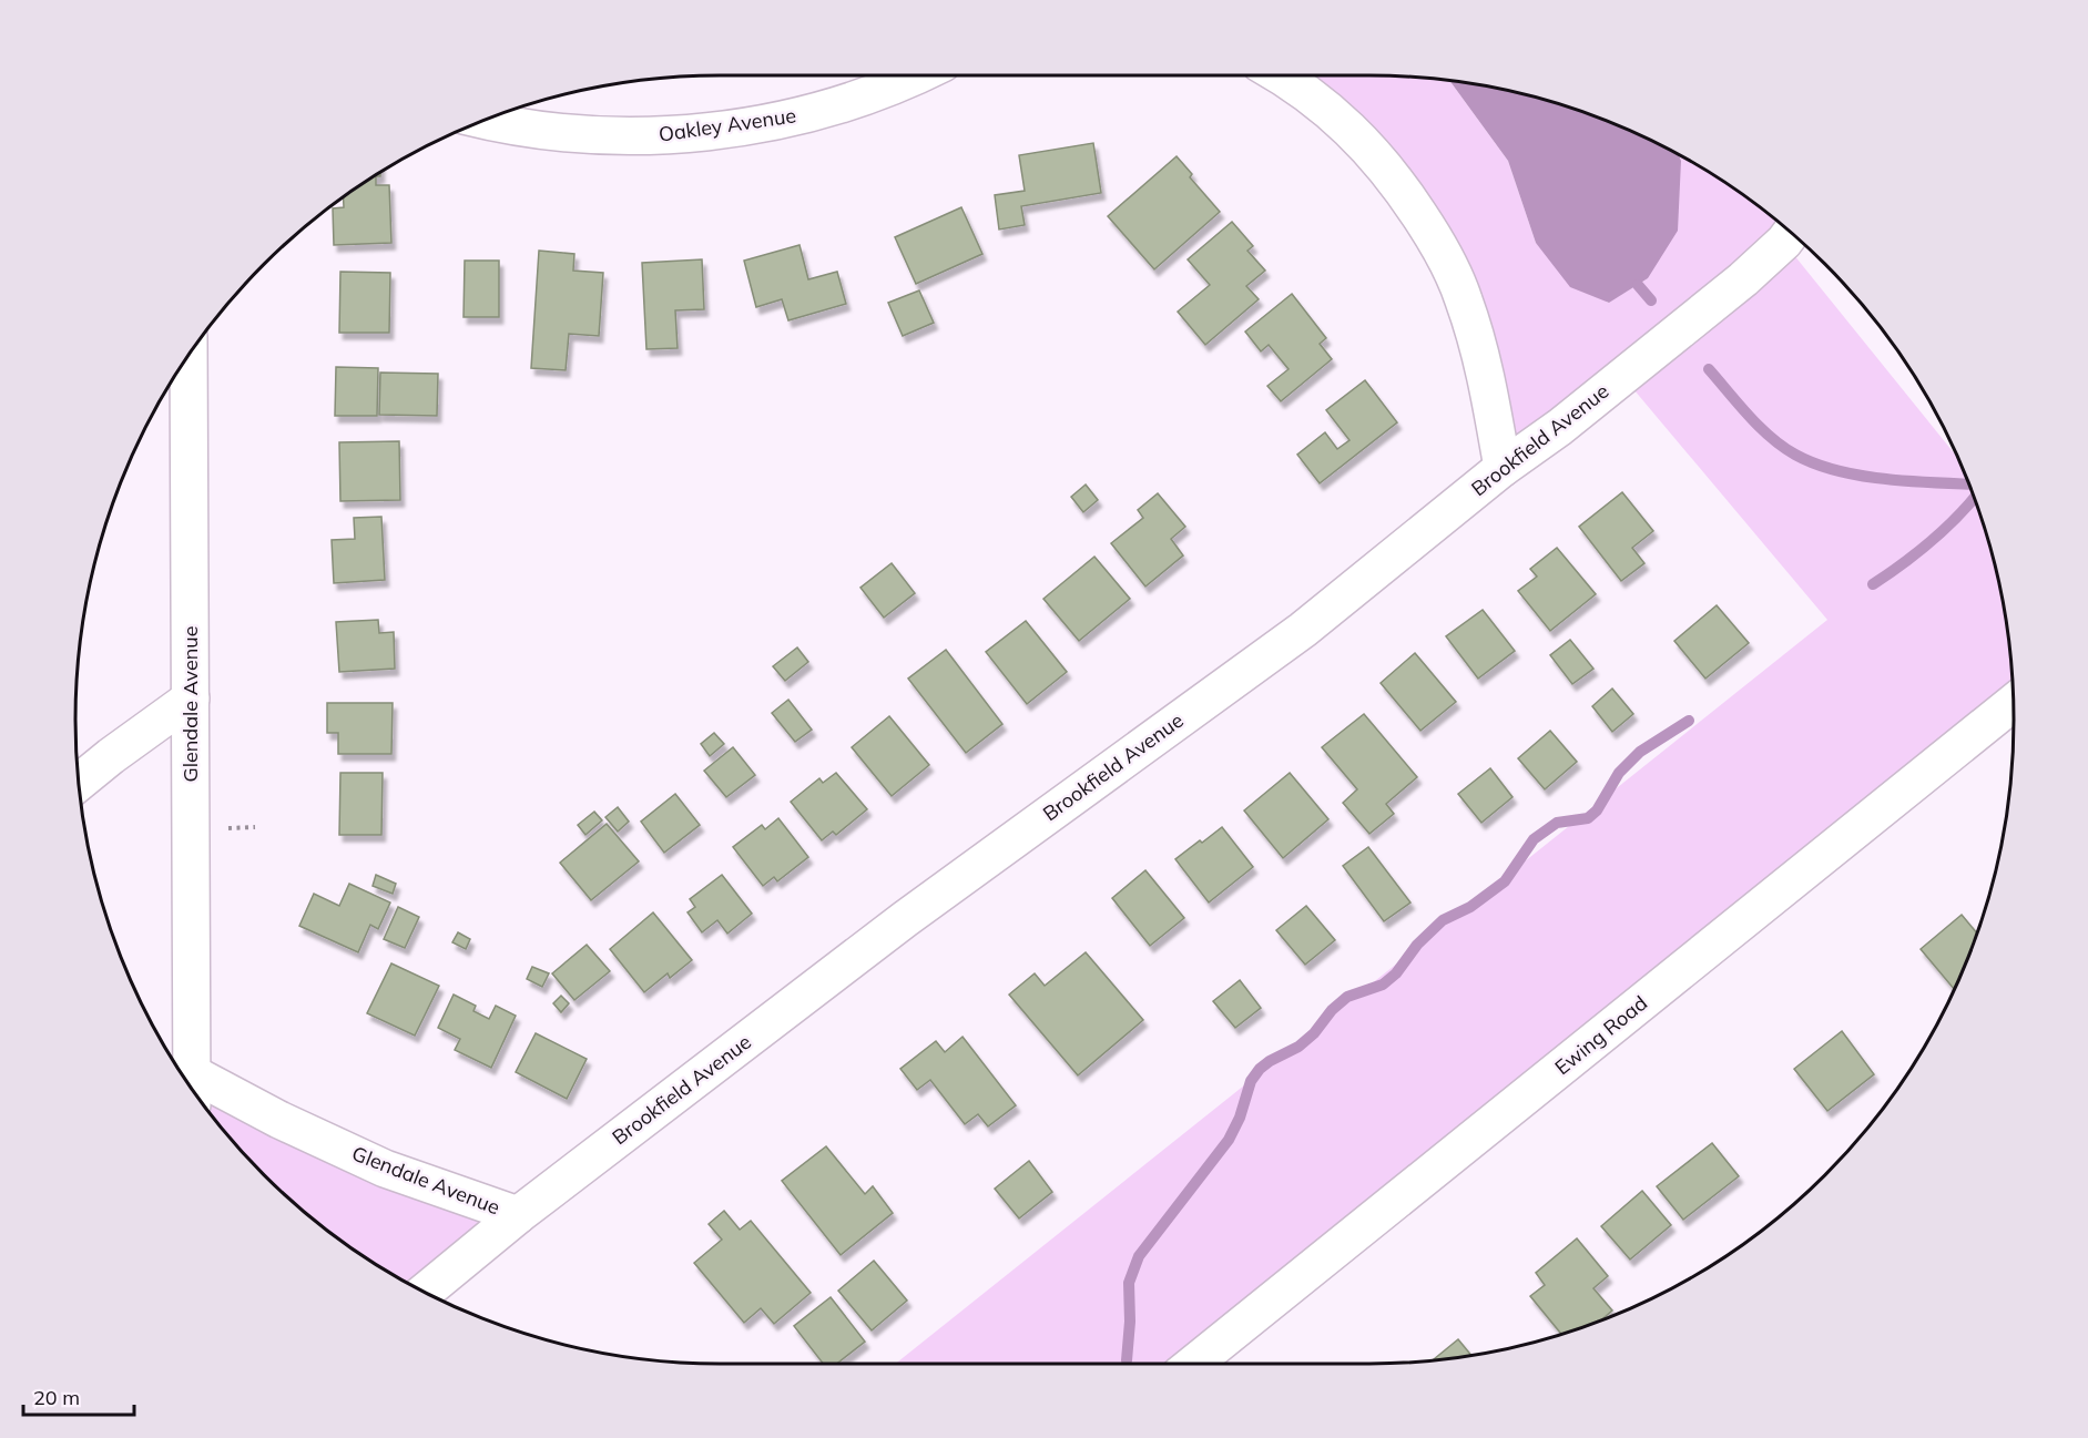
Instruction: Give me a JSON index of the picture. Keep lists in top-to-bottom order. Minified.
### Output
{"streets":{"street":["Oakley Avenue","Brookfield Avenue","Glendale Avenue","Ewing Road"]},"crossings":[["Brookfield Avenue","Glendale Avenue"]],"scale_bar":"20 m"}
